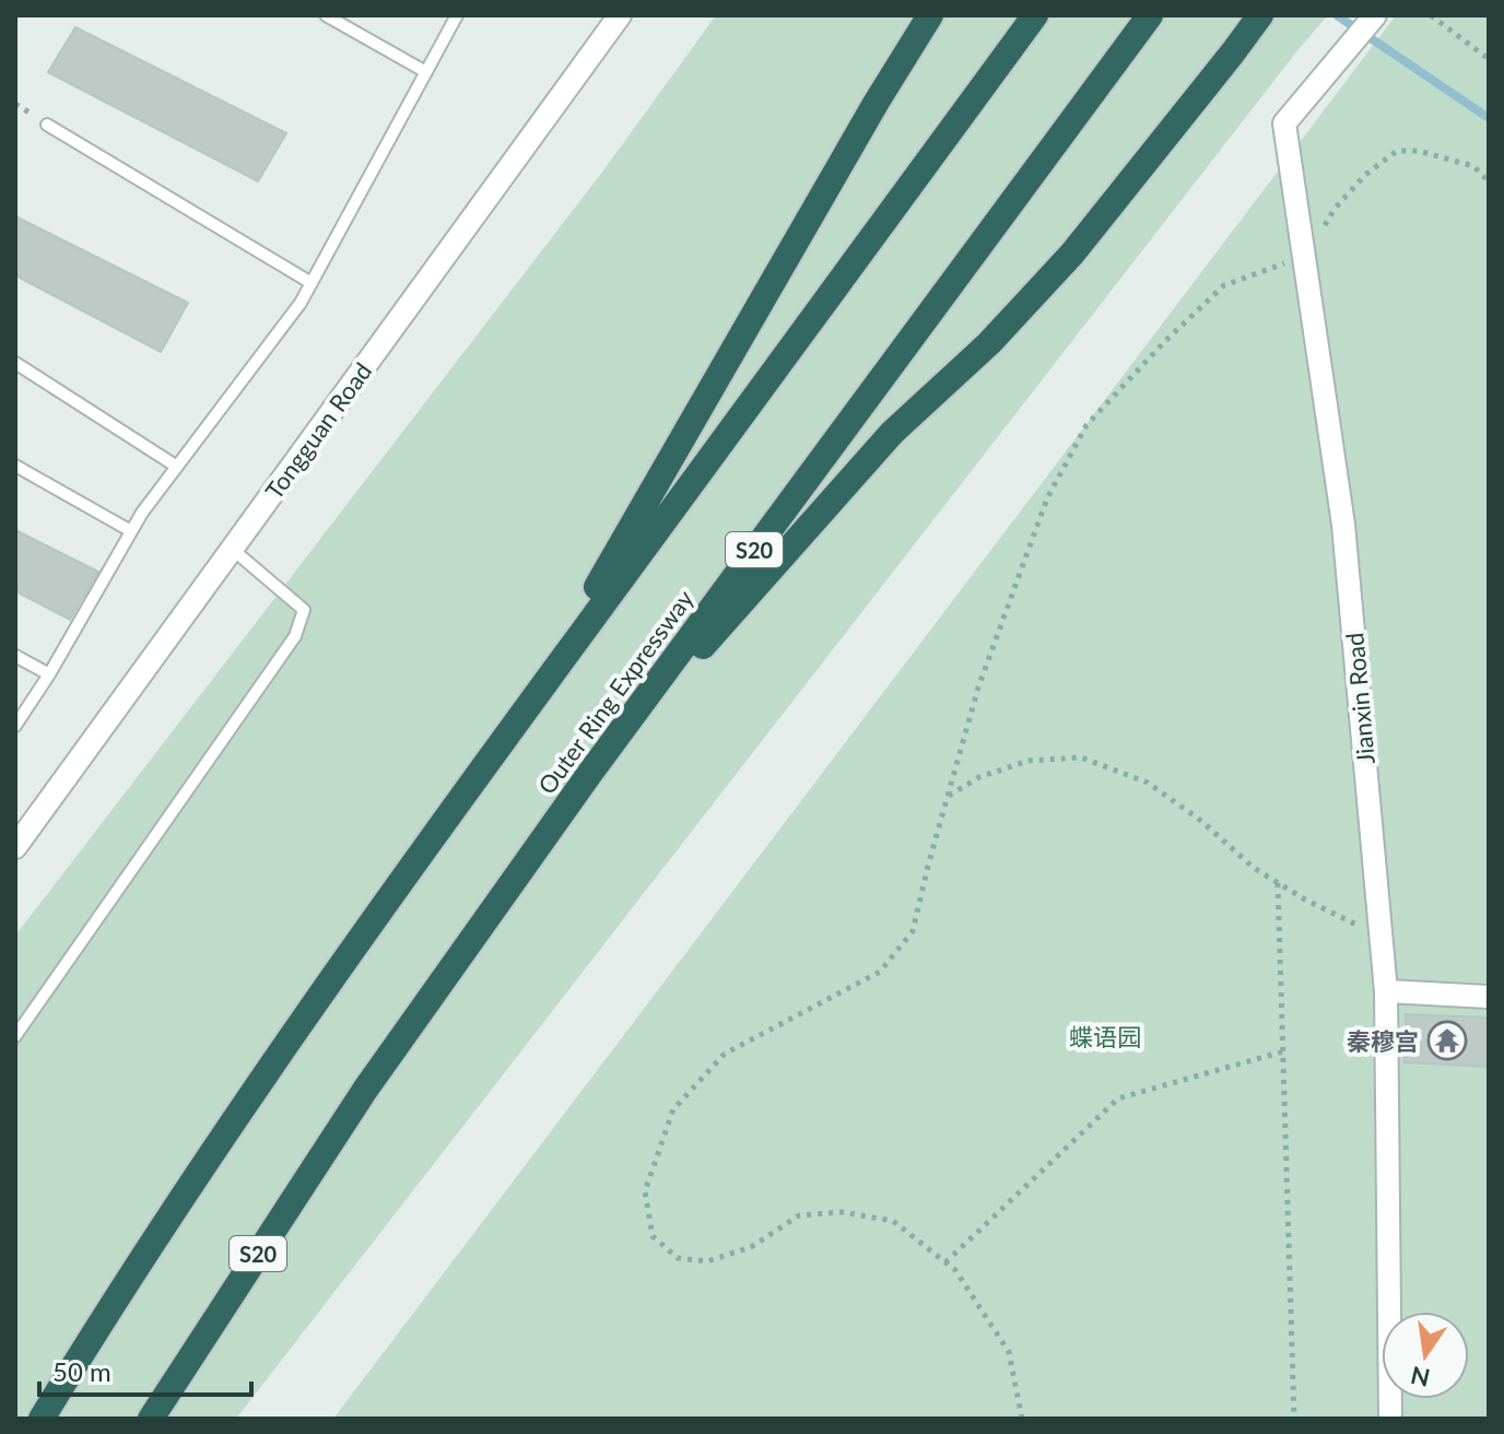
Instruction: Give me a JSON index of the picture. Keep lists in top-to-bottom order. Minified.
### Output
{"streets":{"highway":["S20","Outer Ring Expressway"],"street":["Tongguan Road","Jianxin Road"]},"parks":["蝶语园"],"places":{"temple":["秦穆宫"]},"scale_bar":"50 m","north":"bottom"}
